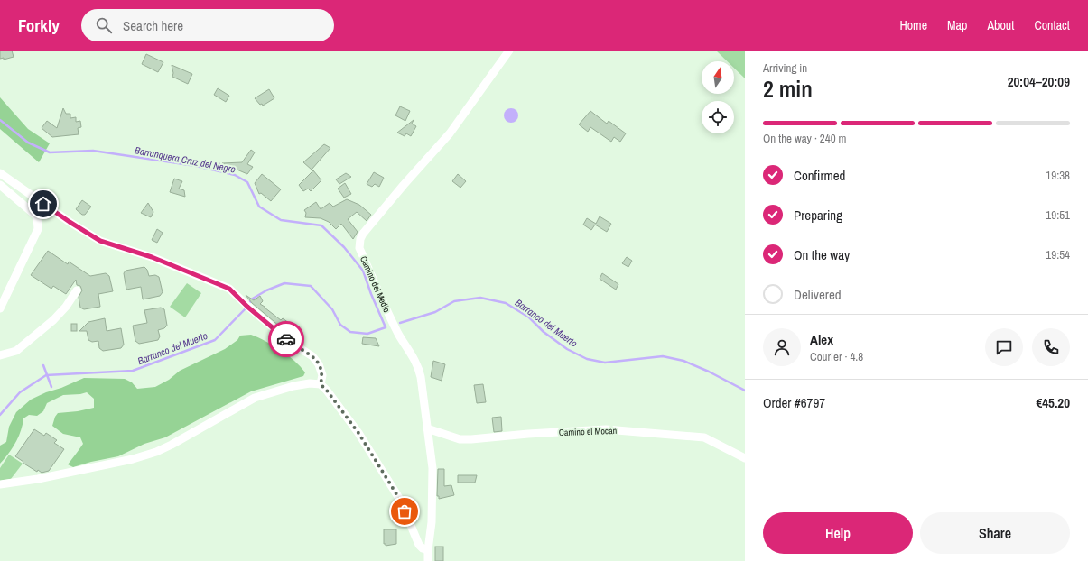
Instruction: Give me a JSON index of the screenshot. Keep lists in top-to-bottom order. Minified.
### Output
{"streets":{"street":["Camino del Medio","Camino el Mocán"]},"crossings":[["Camino del Medio","Camino el Mocán"]],"water":["Barranquera Cruz del Negro","Barranco del Muerto"],"north":"top","page":{"header":"Forkly","search":"Search here","nav":["Home","Map","About","Contact"],"heading":["2 min","Arriving in","20:04–20:09"],"panel":["Alex","Courier · 4.8","Order #6797","€45.20"],"bar":"On the way · 240 m","list":[["Confirmed","19:38"],["Preparing","19:51"],["On the way","19:54"],"Delivered"],"buttons":["Help","Share"]}}
